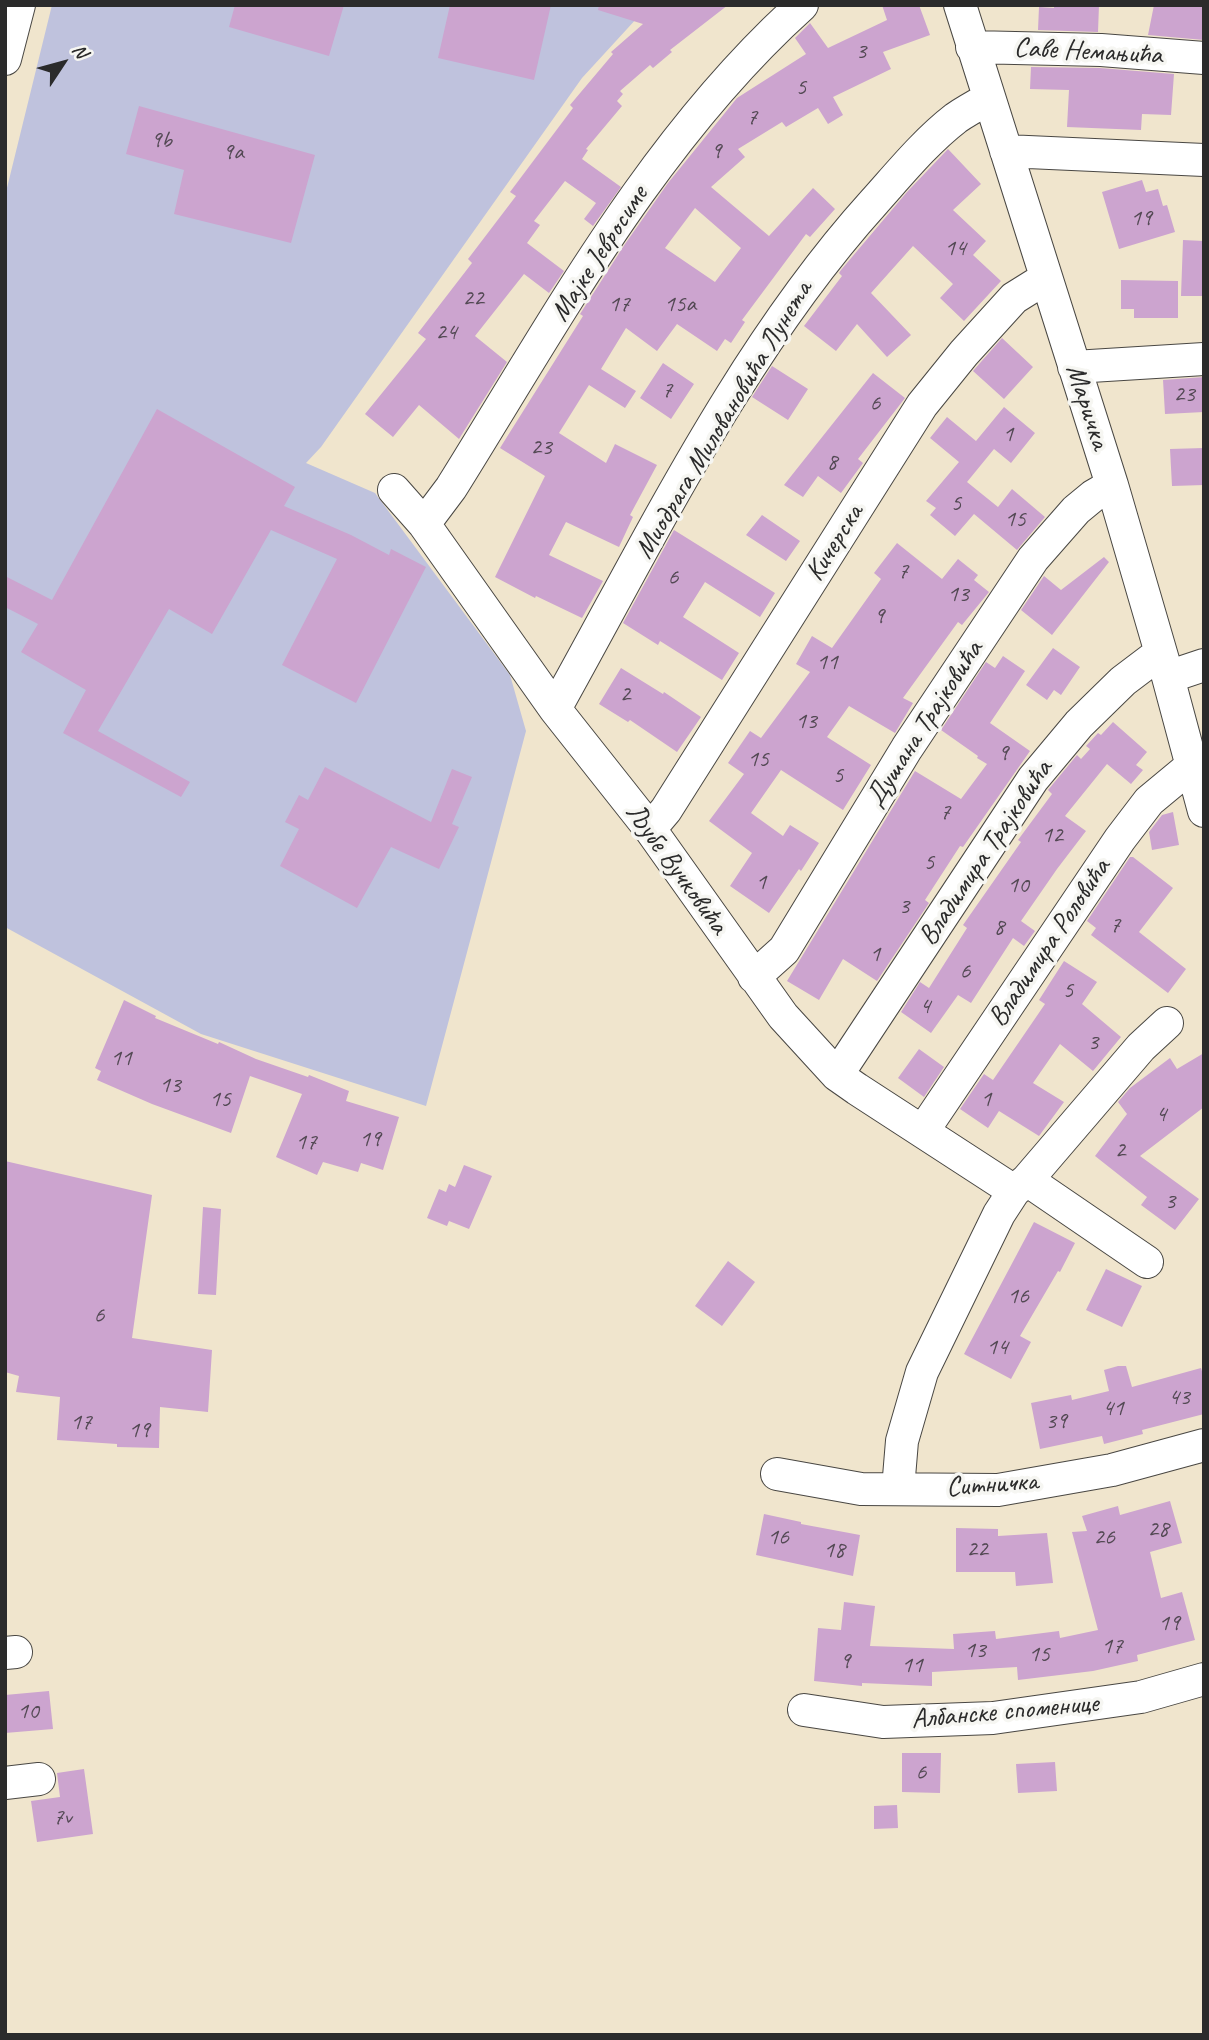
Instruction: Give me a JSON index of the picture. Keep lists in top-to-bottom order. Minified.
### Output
{"streets":{"street":["Саве Немањића","Мајке Јевросиме","Маричка","Миодрага Миловановића Лунета","Кичерска","Душана Трајковића","Владимира Трајковића","Љубе Вучковића","Владимира Роловића","Ситничка","Албанске споменице"]},"crossings":[["Саве Немањића","Маричка"],["Мајке Јевросиме","Љубе Вучковића"],["Маричка","Миодрага Миловановића Лунета"],["Маричка","Кичерска"],["Маричка","Душана Трајковића"],["Маричка","Владимира Трајковића"],["Маричка","Владимира Роловића"],["Миодрага Миловановића Лунета","Љубе Вучковића"],["Кичерска","Љубе Вучковића"],["Душана Трајковића","Љубе Вучковића"],["Владимира Трајковића","Љубе Вучковића"],["Љубе Вучковића","Владимира Роловића"]],"house_numbers":["3","5","7","9b","9","9a","19","14","22","17","15a","24","7","23","6","1","23","8","5","15","7","6","13","9","11","2","13","9","15","5","7","12","5","1","10","3","7","8","1","6","5","4","3","11","13","15","1","4","19","17","2","3","16","6","14","43","41","39","17","19","28","16","26","22","18","19","17","13","15","9","11","10","6","7v"],"north":"top right"}
